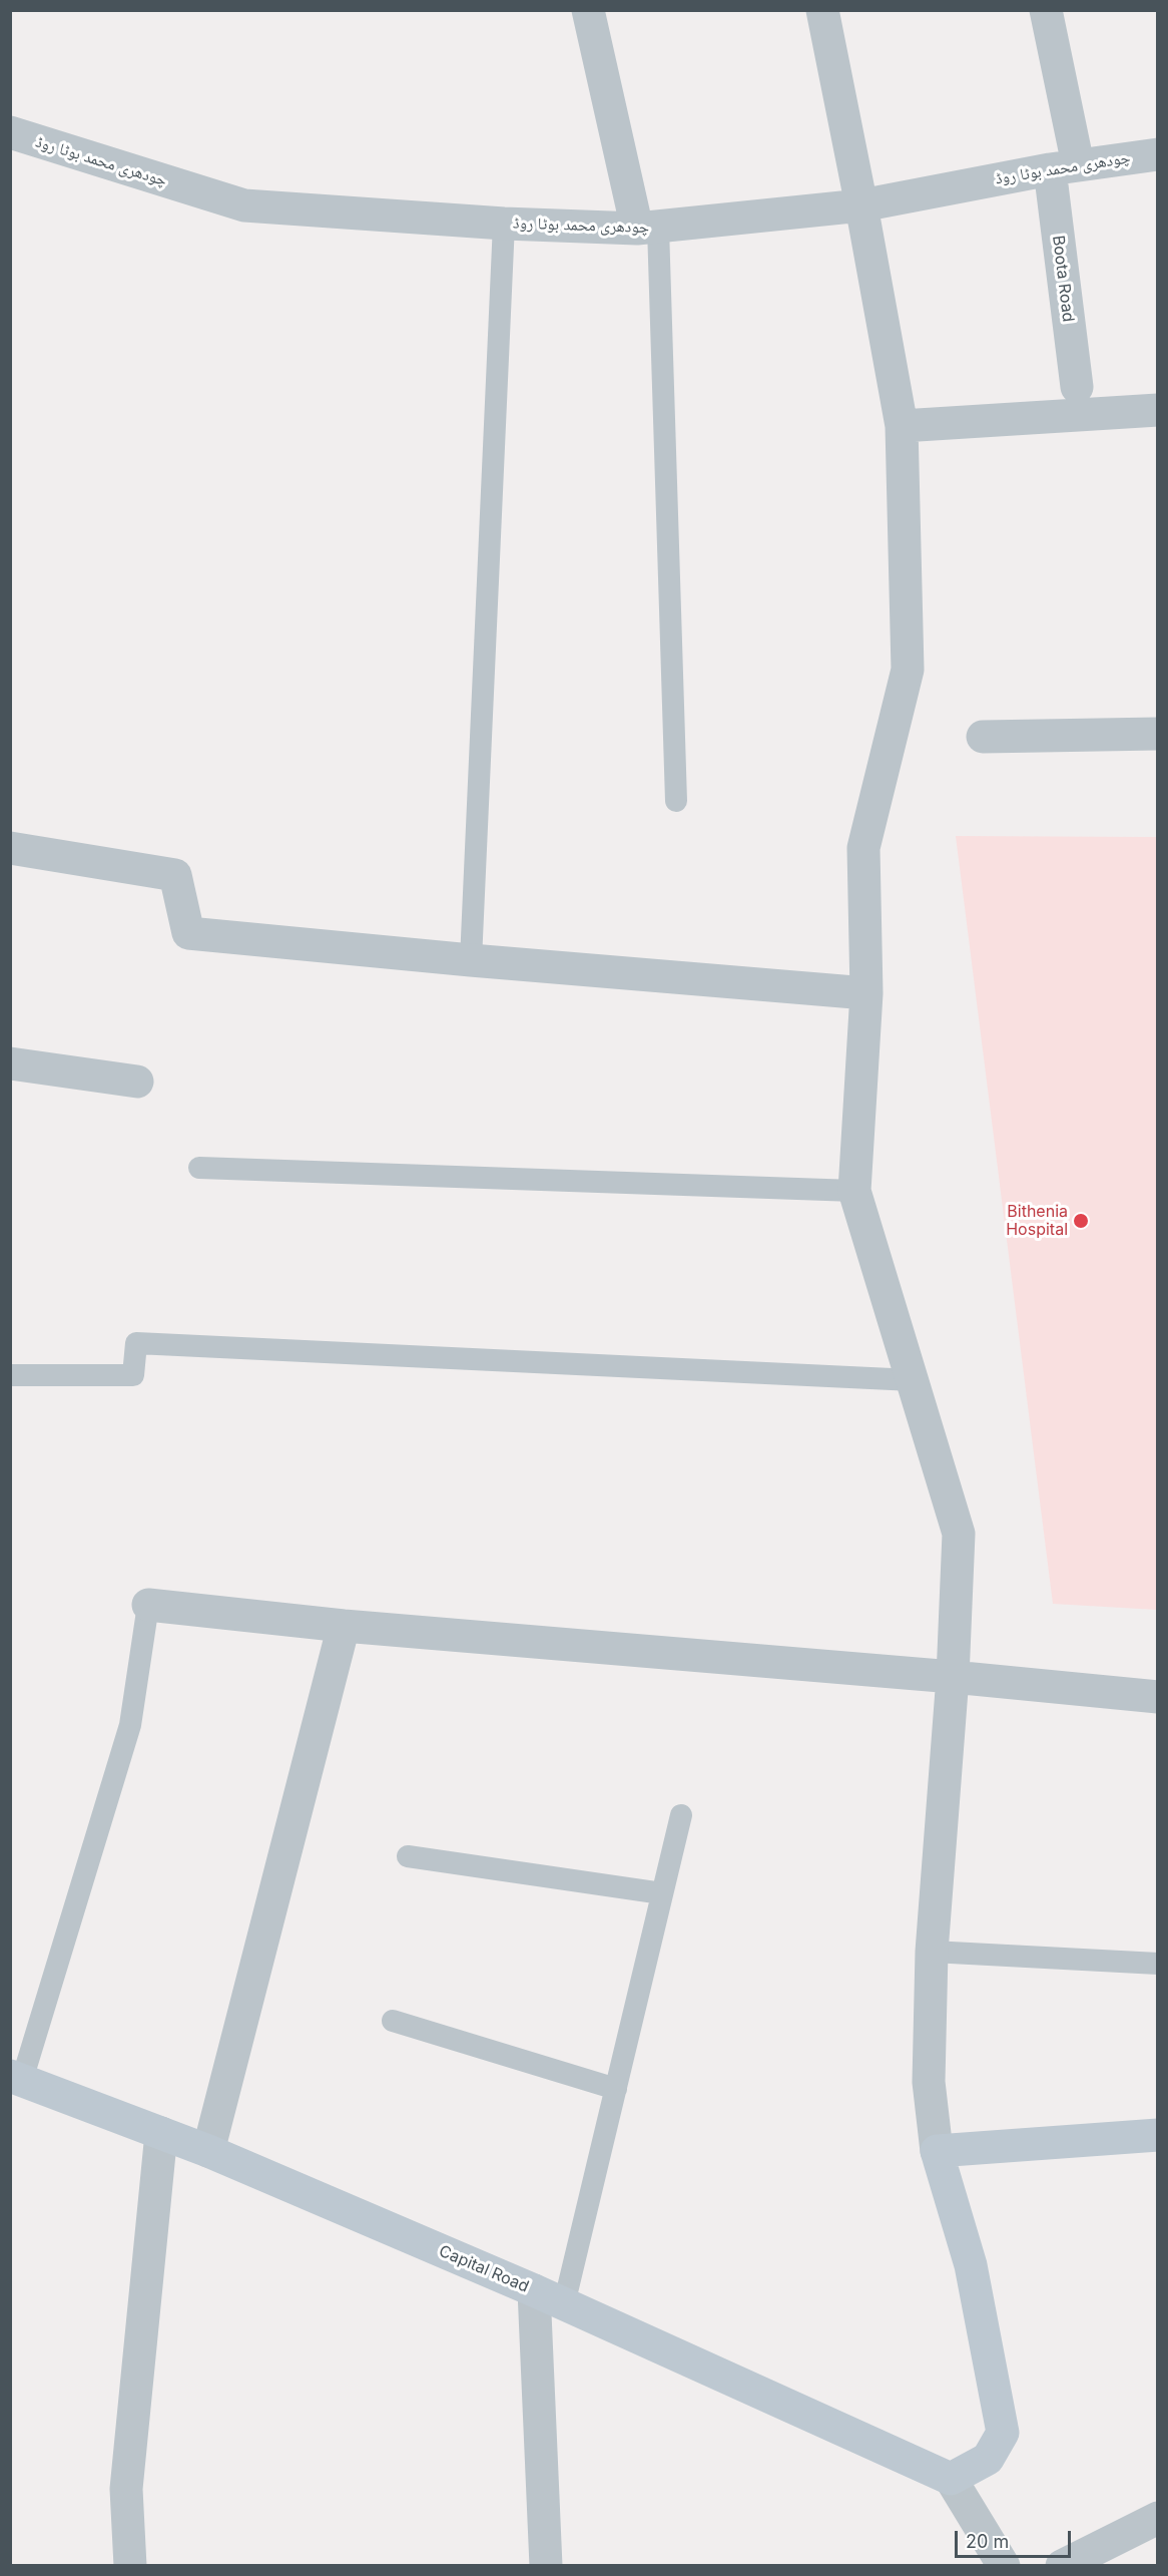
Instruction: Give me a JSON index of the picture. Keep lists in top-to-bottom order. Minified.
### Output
{"streets":{"street":["چودھری محمد بوٹا روڈ","Boota Road","Capital Road"]},"crossings":[["چودھری محمد بوٹا روڈ","Boota Road"]],"places":["Bithenia Hospital"],"scale_bar":"20 m"}
